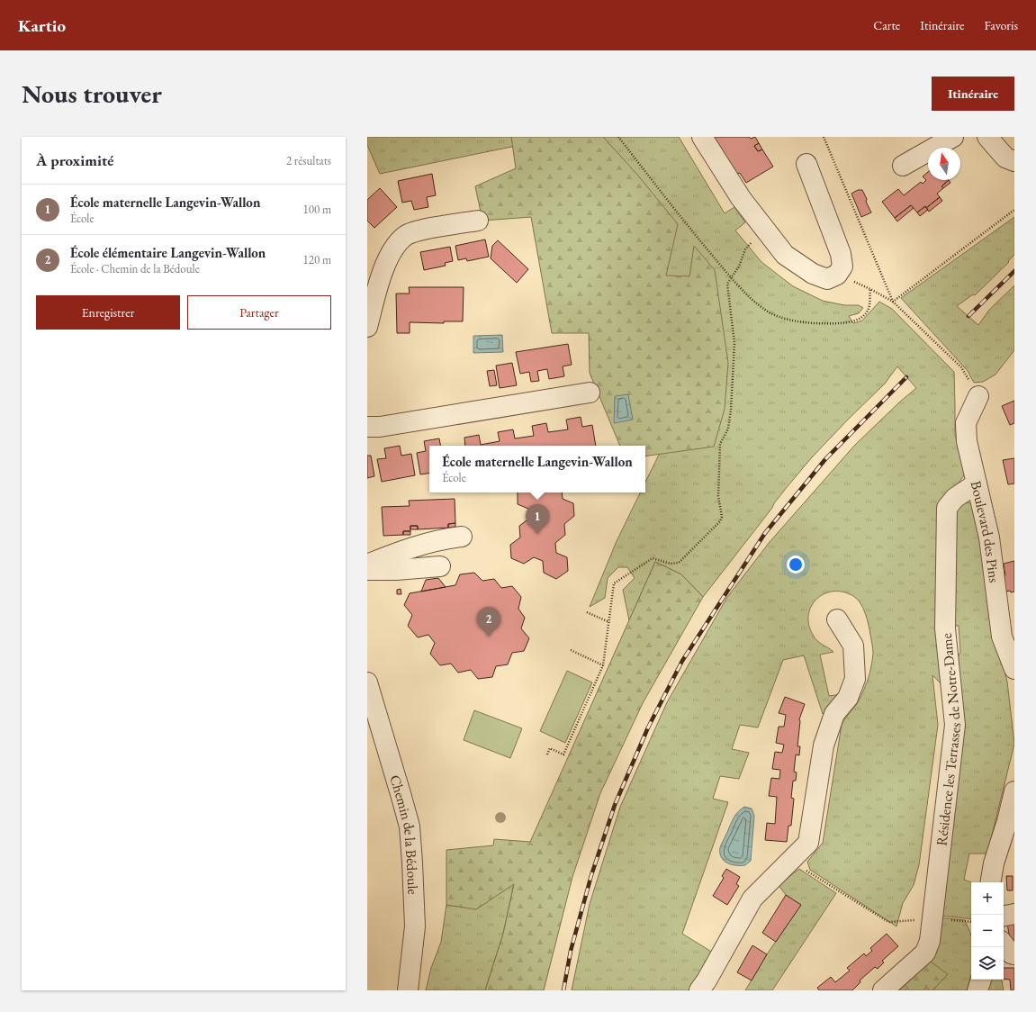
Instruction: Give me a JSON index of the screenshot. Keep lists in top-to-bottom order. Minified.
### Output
{"streets":{"street":["Boulevard des Pins","Résidence les Terrasses de Notre-Dame","Chemin de la Bédoule"]},"crossings":[["Boulevard des Pins","Résidence les Terrasses de Notre-Dame"]],"north":"top","page":{"header":"Kartio","nav":["Carte","Itinéraire","Favoris"],"buttons":["Itinéraire",["Enregistrer","Partager"]],"title":"Nous trouver","heading":["À proximité","2 résultats"],"list":[{"mark":"1","name":"École maternelle Langevin-Wallon","note":"École","value":"100 m"},{"mark":"2","name":"École élémentaire Langevin-Wallon","note":"École · Chemin de la Bédoule","value":"120 m"}],"popup":["École maternelle Langevin-Wallon","École"],"pins":["1","2"],"map_buttons":["+","−"]}}
